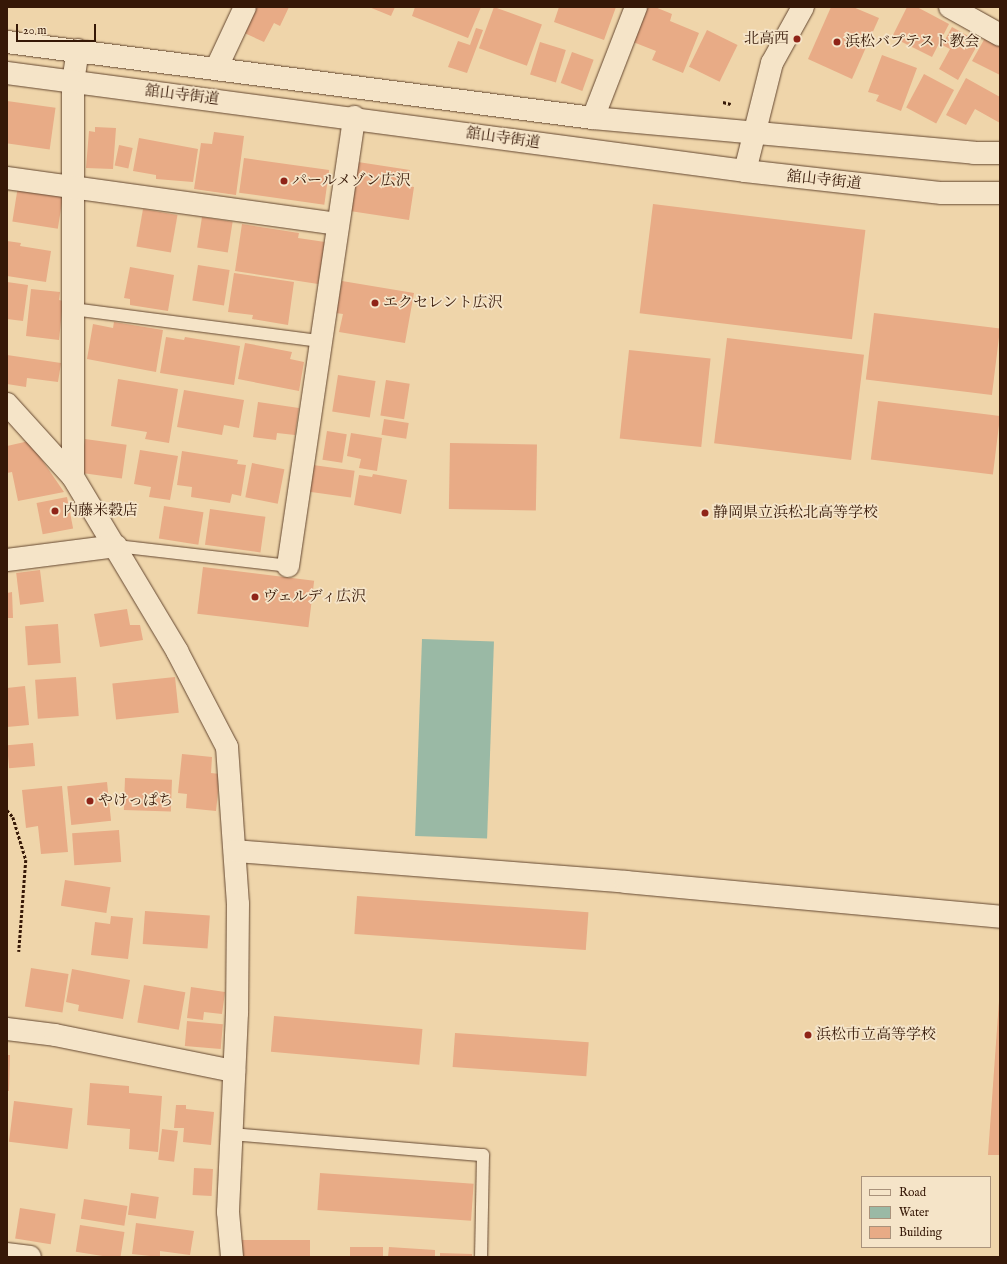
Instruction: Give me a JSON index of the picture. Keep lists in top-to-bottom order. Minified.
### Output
{"streets":{"street":["舘山寺街道"]},"places":["北高西","浜松バプテスト教会","パールメゾン広沢","エクセレント広沢","内藤米穀店","静岡県立浜松北高等学校","ヴェルディ広沢","やけっぱち","浜松市立高等学校"],"legend":["Road","Water","Building"],"scale_bar":"20 m"}
